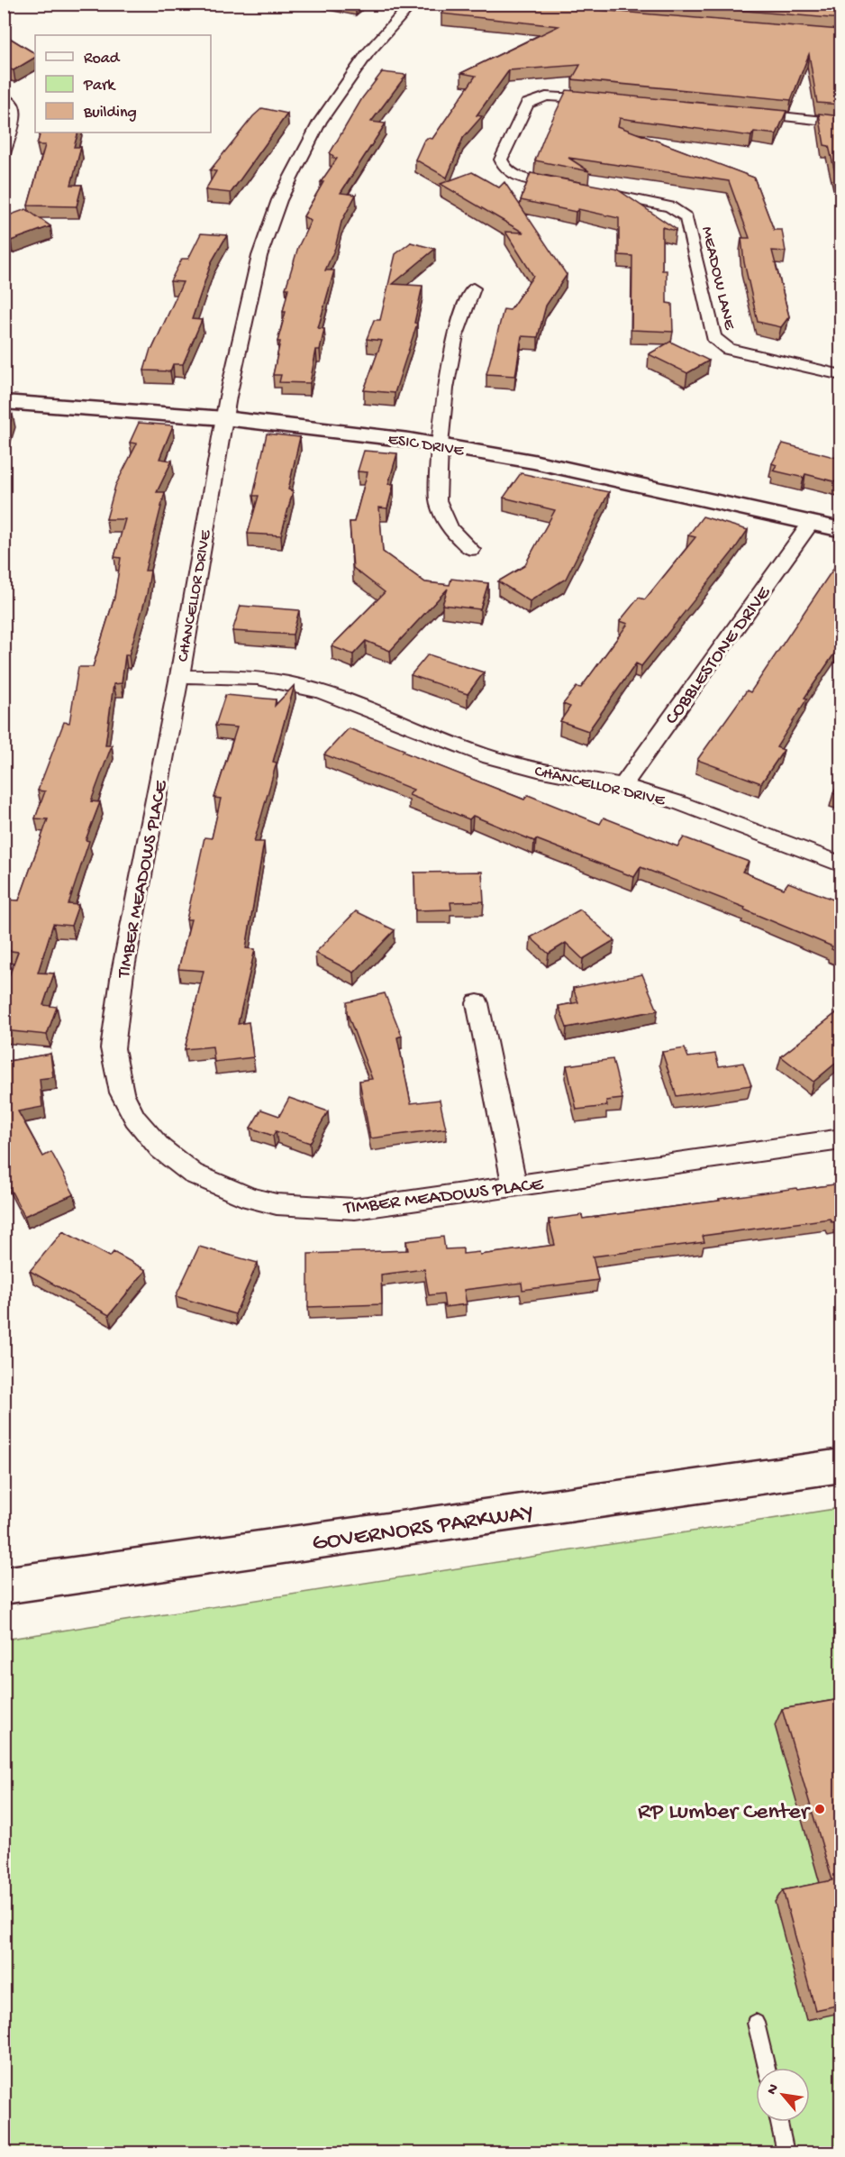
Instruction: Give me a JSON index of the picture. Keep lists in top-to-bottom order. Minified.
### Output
{"streets":{"street":["MEADOW LANE","ESIC DRIVE","CHANCELLOR DRIVE","COBBLESTONE DRIVE","TIMBER MEADOWS PLACE","GOVERNORS PARKWAY"]},"crossings":[["ESIC DRIVE","CHANCELLOR DRIVE"],["ESIC DRIVE","COBBLESTONE DRIVE"],["CHANCELLOR DRIVE","COBBLESTONE DRIVE"],["CHANCELLOR DRIVE","TIMBER MEADOWS PLACE"]],"places":["RP Lumber Center"],"legend":["Road","Park","Building"],"north":"top left"}
